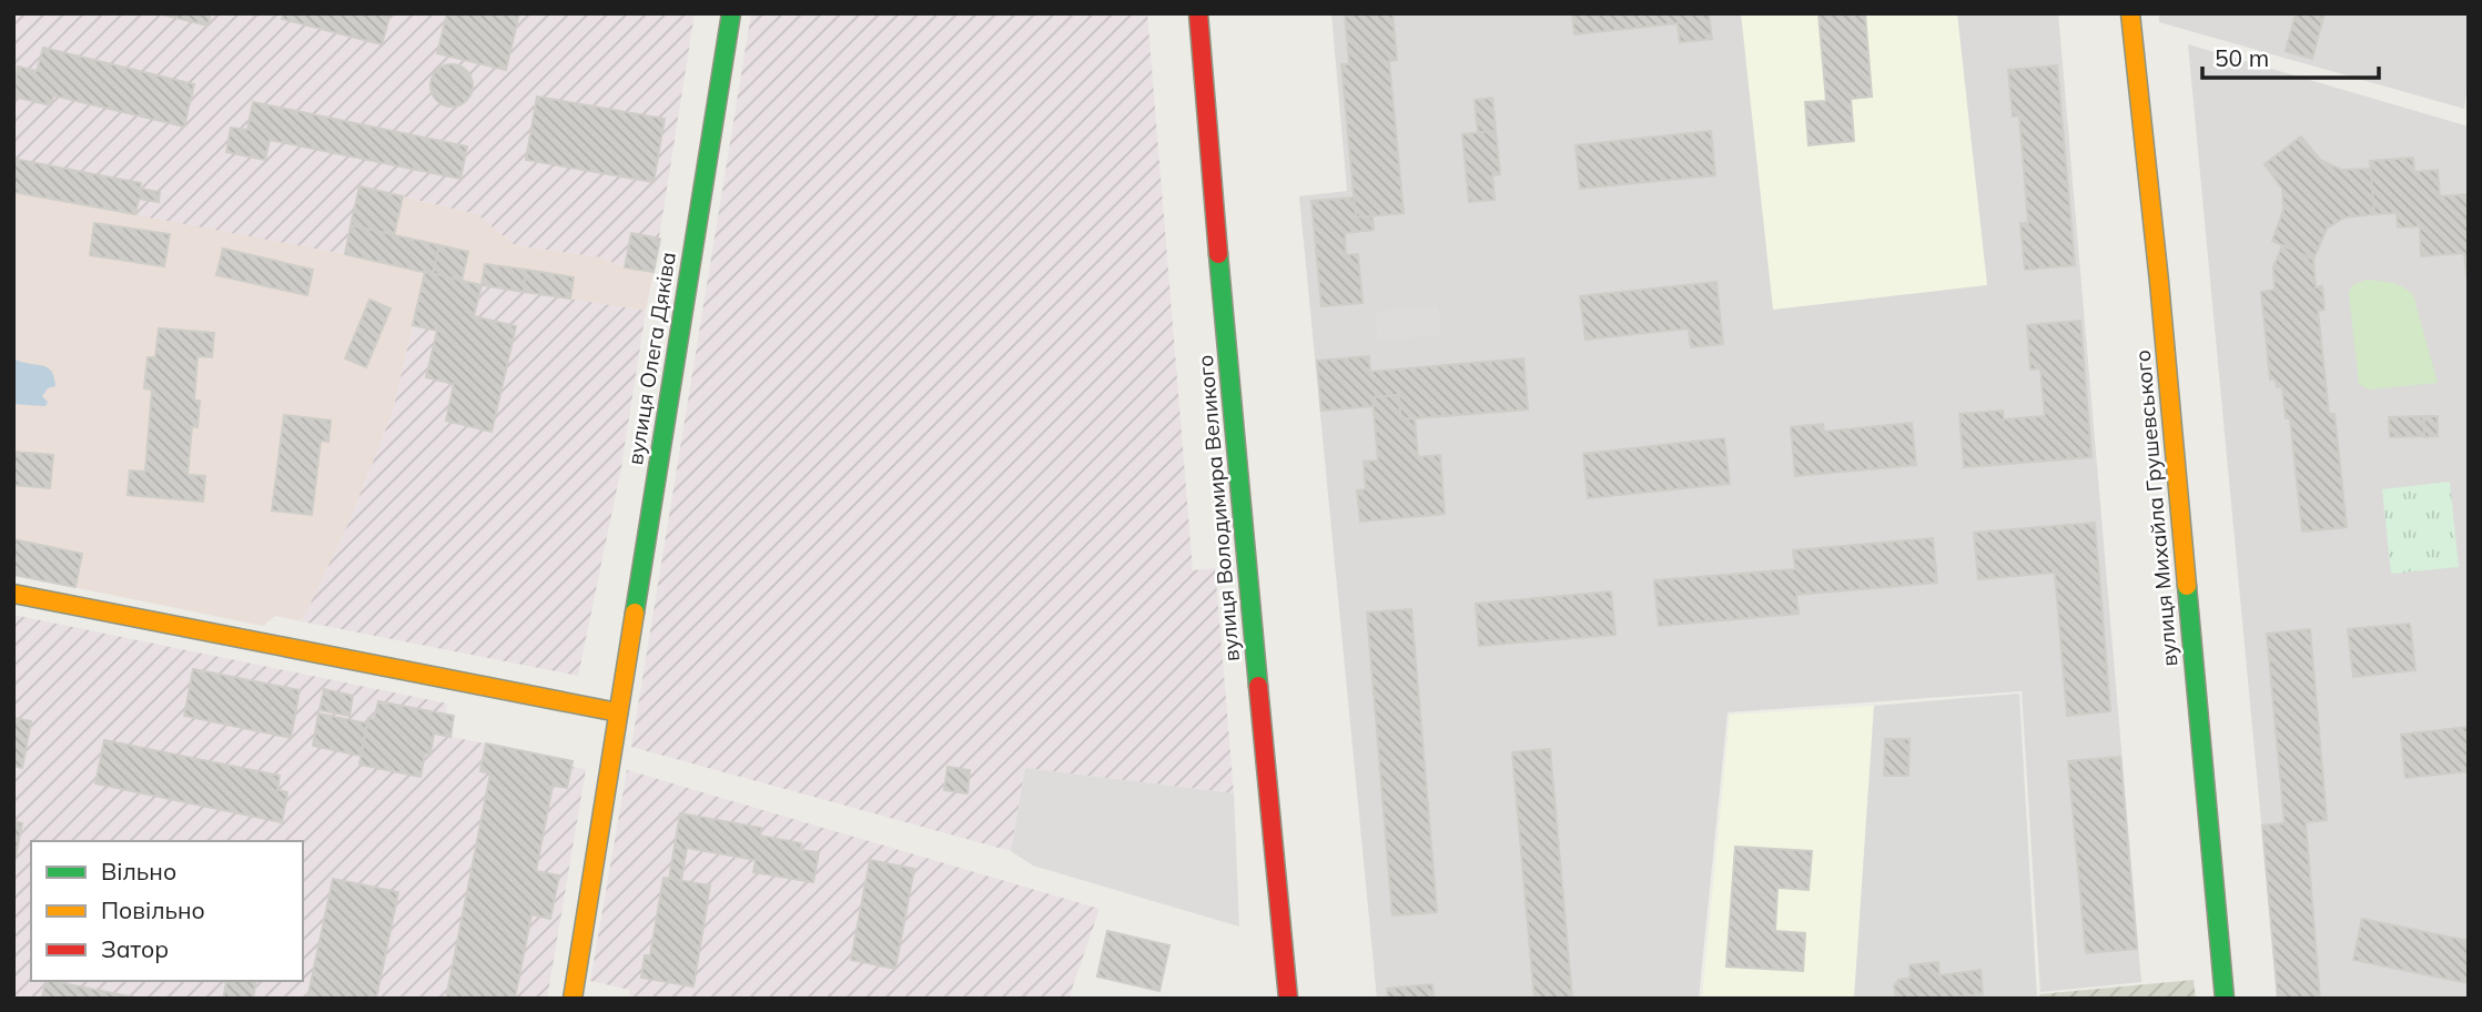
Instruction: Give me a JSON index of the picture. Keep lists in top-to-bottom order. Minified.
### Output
{"streets":{"street":["вулиця Олега Дяківа","вулиця Володимира Великого","вулиця Михайла Грушевського"]},"legend":["Вільно","Повільно","Затор"],"scale_bar":"50 m"}
